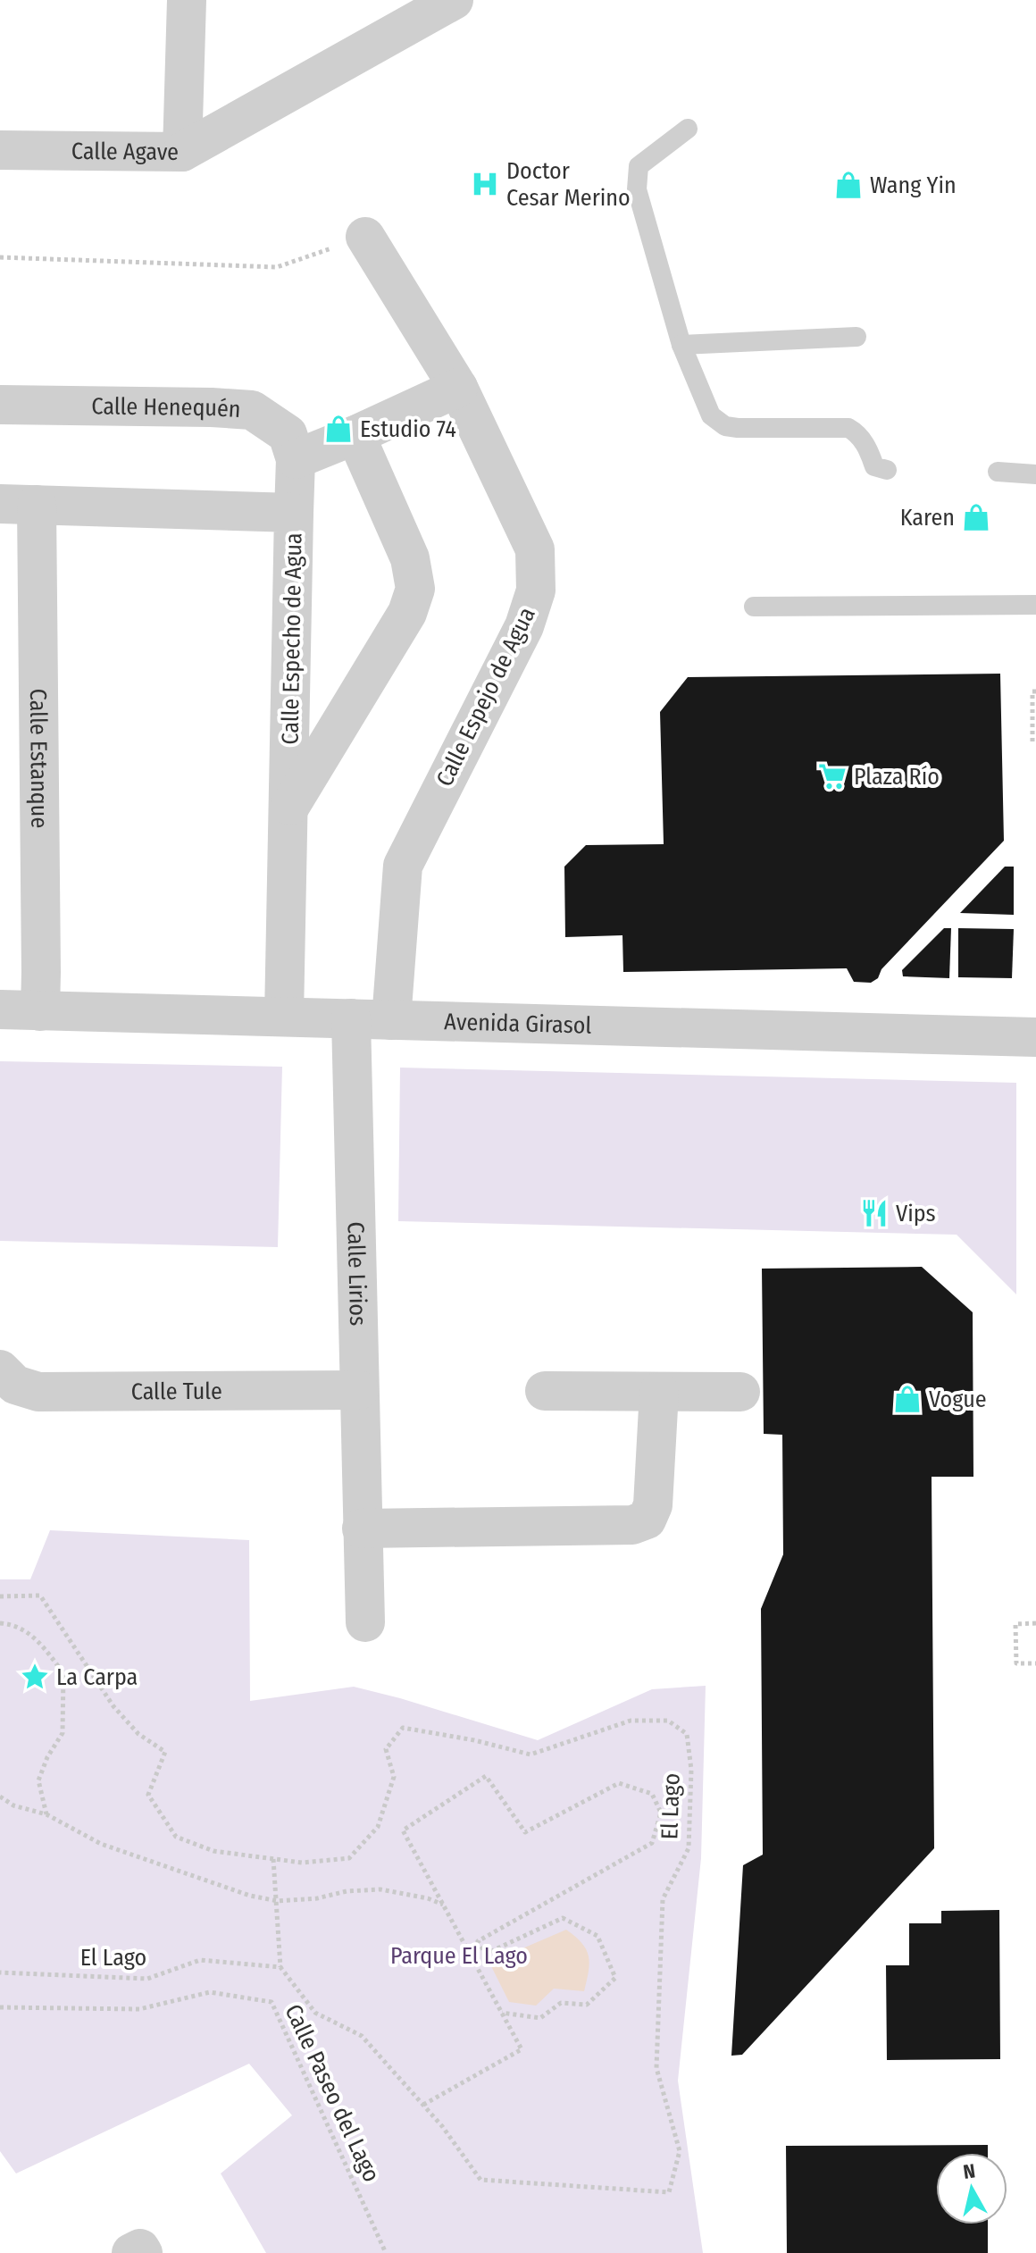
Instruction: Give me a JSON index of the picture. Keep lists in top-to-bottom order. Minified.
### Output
{"streets":{"street":["Calle Agave","Calle Henequén","Calle Especho de Agua","Calle Espejo de Agua","Calle Estanque","Avenida Girasol","Calle Lirios","Calle Tule"],"path":["El Lago","Calle Paseo del Lago"]},"crossings":[["Calle Henequén","Calle Especho de Agua"],["Calle Especho de Agua","Calle Estanque"],["Calle Especho de Agua","Avenida Girasol"],["Calle Espejo de Agua","Avenida Girasol"],["Calle Estanque","Avenida Girasol"],["Avenida Girasol","Calle Lirios"],["Calle Lirios","Calle Tule"]],"parks":["Parque El Lago"],"places":{"hospital":["Doctor Cesar Merino"],"shop":["Wang Yin","Estudio 74","Karen","Vogue"],"supermarket":["Plaza Río"],"restaurant":["Vips"],"place":["La Carpa"]},"north":"top"}
